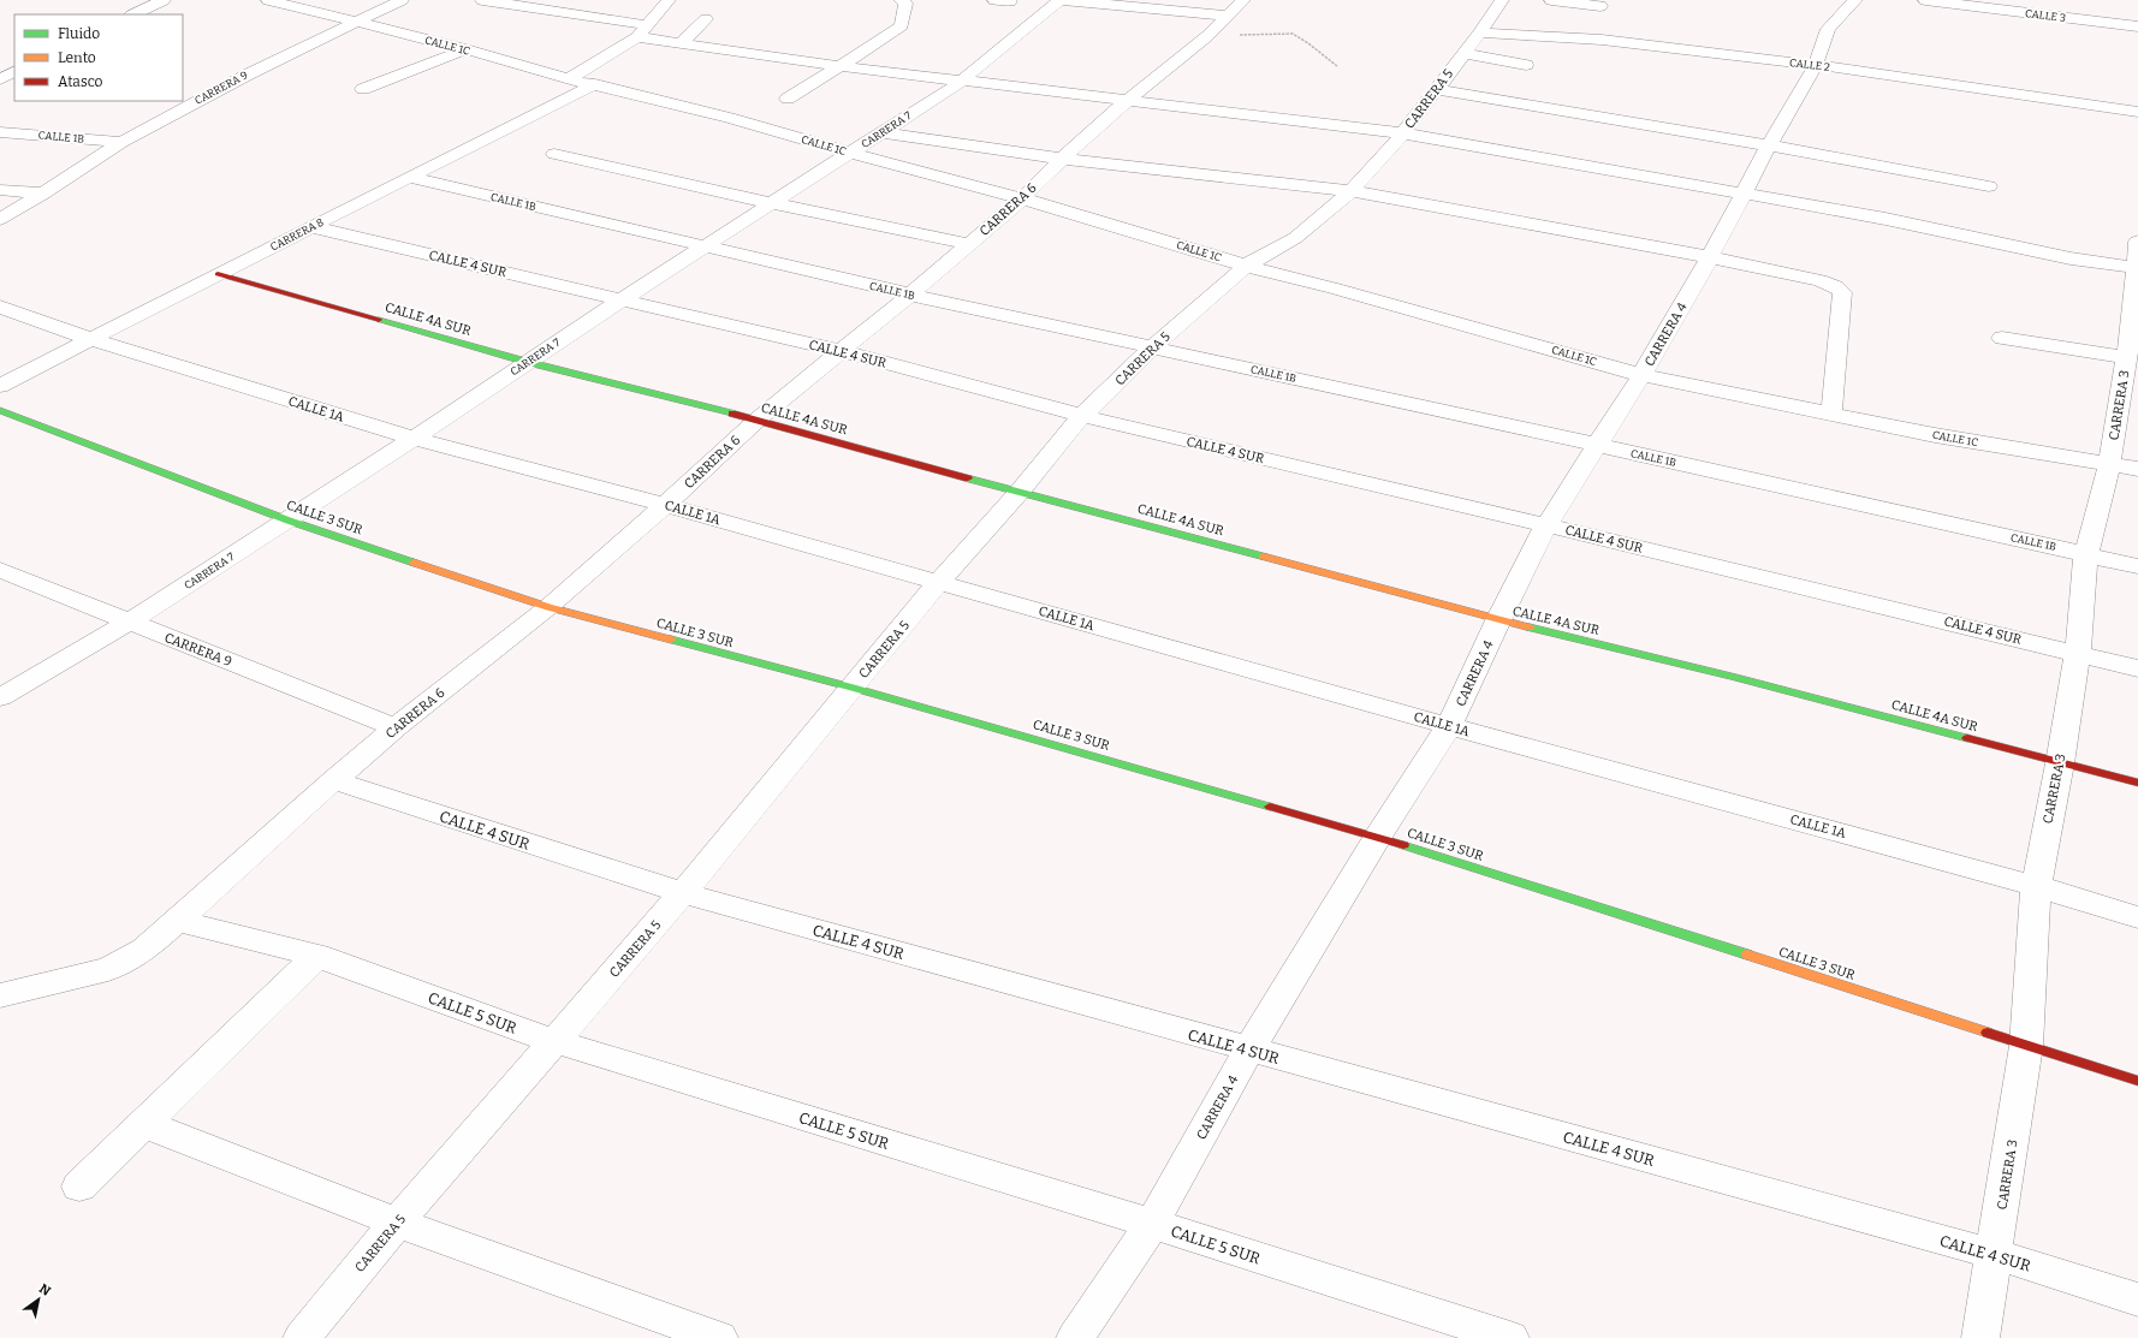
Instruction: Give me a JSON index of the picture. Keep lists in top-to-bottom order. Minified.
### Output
{"streets":{"street":["CALLE 3","CALLE 1C","CALLE 2","CARRERA 9","CARRERA 5","CARRERA 7","CALLE 1B","CARRERA 6","CARRERA 8","CALLE 4 SUR","CALLE 4A SUR","CARRERA 4","CARRERA 3","CALLE 1A","CALLE 3 SUR","CALLE 5 SUR"]},"crossings":[["CALLE 1C","CARRERA 9"],["CALLE 1C","CARRERA 5"],["CALLE 1C","CARRERA 7"],["CALLE 1C","CARRERA 6"],["CALLE 1C","CARRERA 8"],["CALLE 1C","CARRERA 4"],["CALLE 1C","CARRERA 3"],["CALLE 2","CARRERA 5"],["CALLE 2","CARRERA 4"],["CARRERA 9","CARRERA 7"],["CARRERA 9","CALLE 1B"],["CARRERA 9","CARRERA 6"],["CARRERA 5","CALLE 1B"],["CARRERA 5","CALLE 4 SUR"],["CARRERA 5","CALLE 4A SUR"],["CARRERA 5","CALLE 1A"],["CARRERA 5","CALLE 3 SUR"],["CARRERA 5","CALLE 5 SUR"],["CARRERA 7","CALLE 1B"],["CARRERA 7","CALLE 4 SUR"],["CARRERA 7","CALLE 4A SUR"],["CARRERA 7","CALLE 1A"],["CARRERA 7","CALLE 3 SUR"],["CALLE 1B","CARRERA 6"],["CALLE 1B","CARRERA 8"],["CALLE 1B","CARRERA 4"],["CALLE 1B","CARRERA 3"],["CARRERA 6","CALLE 4 SUR"],["CARRERA 6","CALLE 4A SUR"],["CARRERA 6","CALLE 1A"],["CARRERA 6","CALLE 3 SUR"],["CARRERA 6","CALLE 5 SUR"],["CARRERA 8","CALLE 4 SUR"],["CARRERA 8","CALLE 4A SUR"],["CARRERA 8","CALLE 1A"],["CALLE 4 SUR","CARRERA 4"],["CALLE 4 SUR","CARRERA 3"],["CALLE 4A SUR","CARRERA 4"],["CALLE 4A SUR","CARRERA 3"],["CARRERA 4","CALLE 1A"],["CARRERA 4","CALLE 3 SUR"],["CARRERA 4","CALLE 5 SUR"],["CARRERA 3","CALLE 1A"],["CARRERA 3","CALLE 3 SUR"]],"legend":["Fluido","Lento","Atasco"],"north":"top right"}
